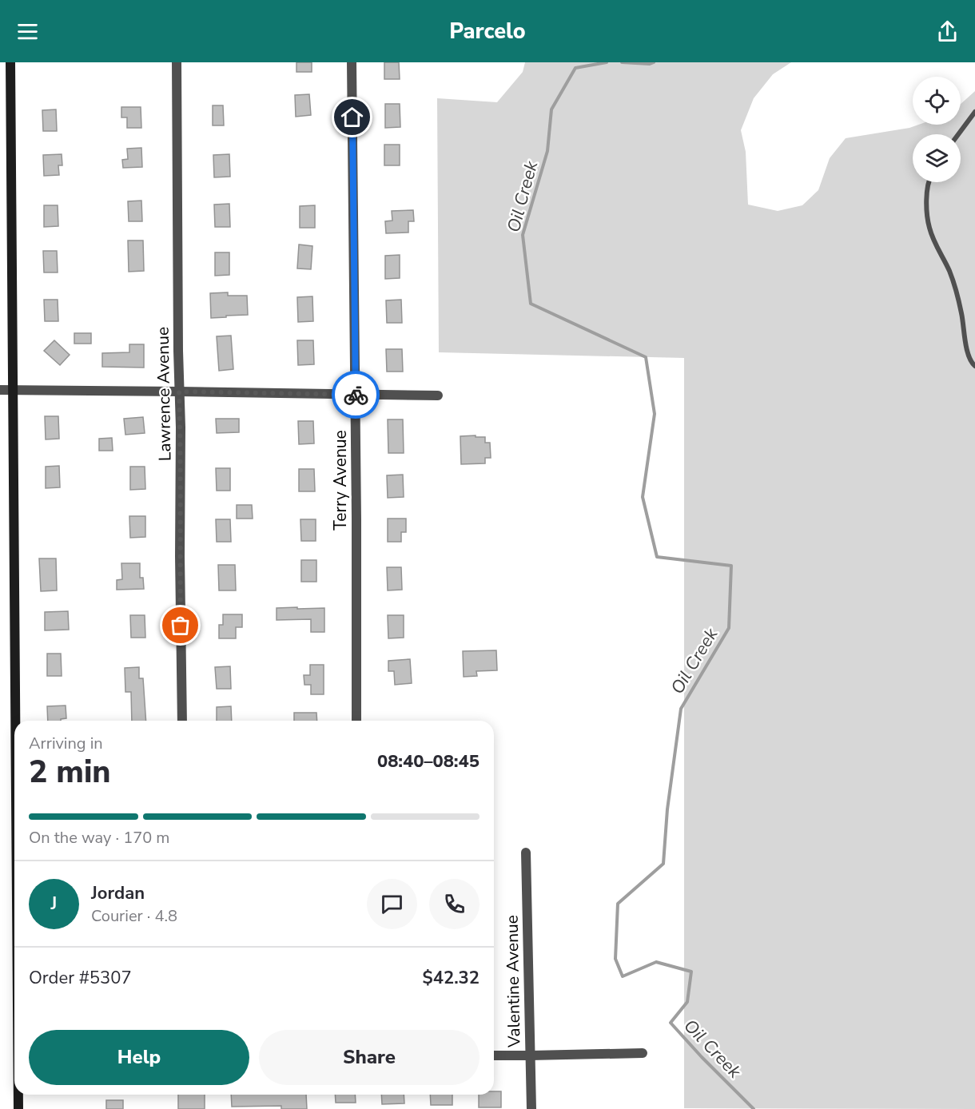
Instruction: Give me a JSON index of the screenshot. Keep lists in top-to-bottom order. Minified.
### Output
{"streets":{"street":["Lawrence Avenue","Terry Avenue","Valentine Avenue"]},"water":["Oil Creek"],"page":{"header":"Parcelo","heading":["2 min","Arriving in","08:40–08:45"],"panel":["Jordan","Courier · 4.8","Order #5307","$42.32"],"bar":"On the way · 170 m","round":"J","buttons":["Help","Share"]}}
